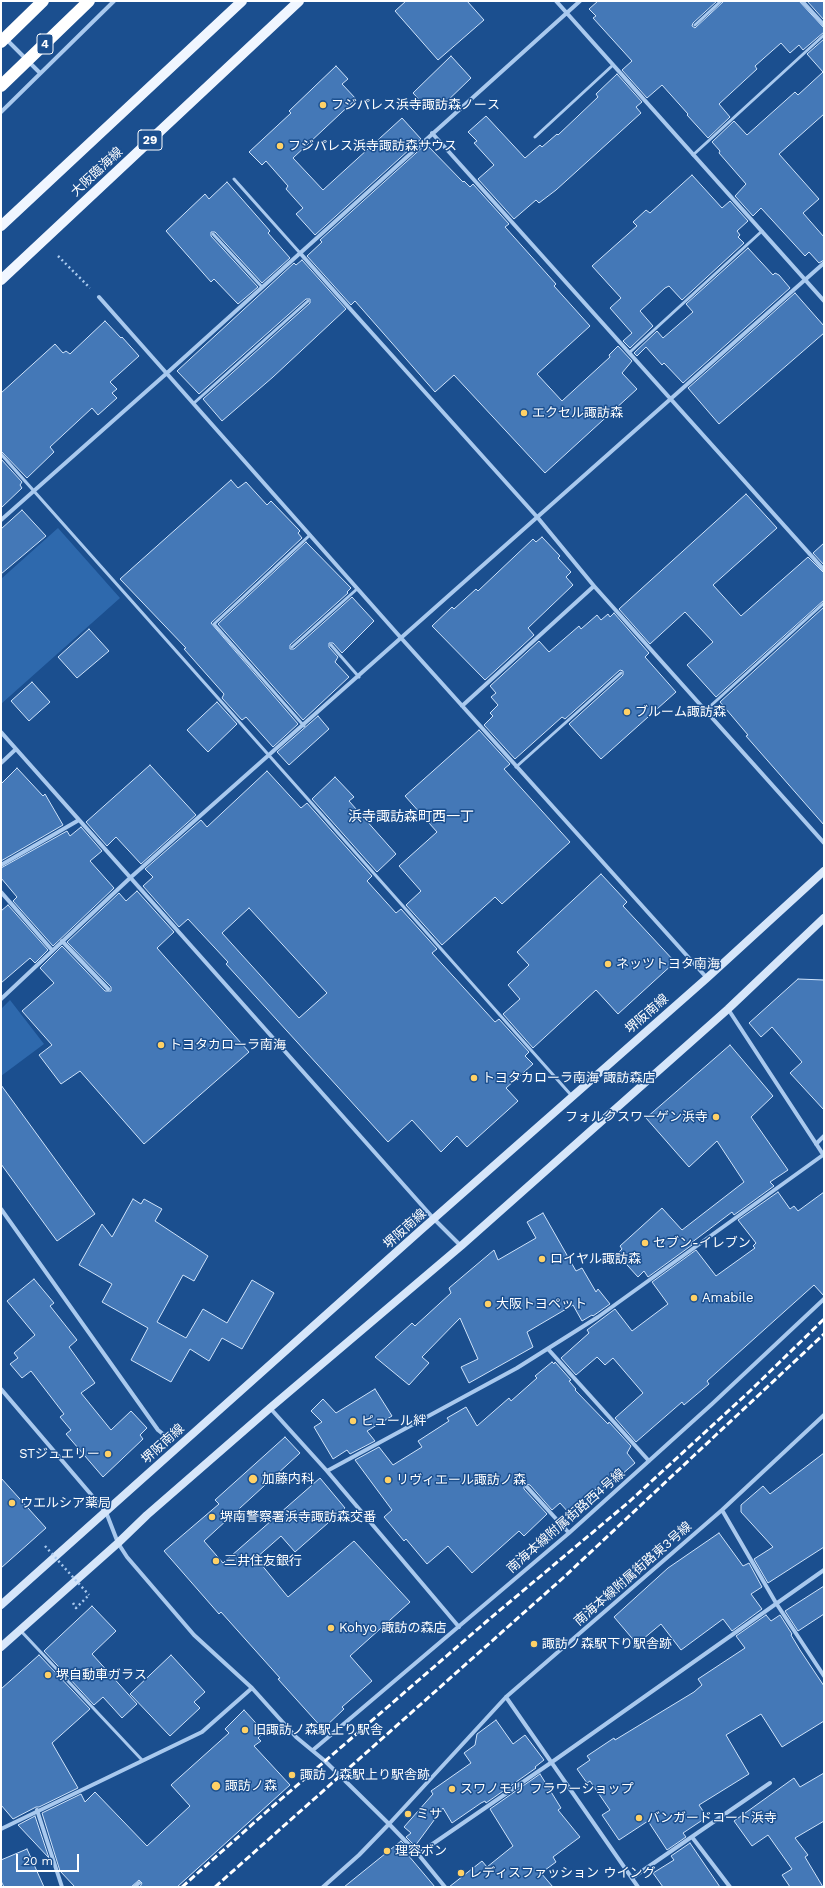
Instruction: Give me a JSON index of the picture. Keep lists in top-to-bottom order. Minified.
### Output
{"streets":{"highway":["4"],"main road":["29","大阪臨海線","堺阪南線"],"street":["南海本線附属街路西4号線","南海本線附属街路東3号線"]},"districts":["浜寺諏訪森町西一丁"],"places":["フジパレス浜寺諏訪森ノース","フジパレス浜寺諏訪森サウス","エクセル諏訪森","ブルーム諏訪森","ネッツトヨタ南海","トヨタカローラ南海","トヨタカローラ南海 諏訪森店","フォルクスワーゲン浜寺","セブン-イレブン","ロイヤル諏訪森","Amabile","大阪トヨペット","ピュール絆","STジュエリー","加藤内科","リヴィエール諏訪ノ森","ウエルシア薬局","堺南警察署浜寺諏訪森交番","三井住友銀行","Kohyo 諏訪の森店","諏訪ノ森駅下り駅舎跡","堺自動車ガラス","旧諏訪ノ森駅上り駅舎","諏訪ノ森駅上り駅舎跡","諏訪ノ森","スワノモリ フラワーショップ","ミサ","バンガードコート浜寺","理容ボン","レディスファッション ウイング"],"scale_bar":"20 m"}
